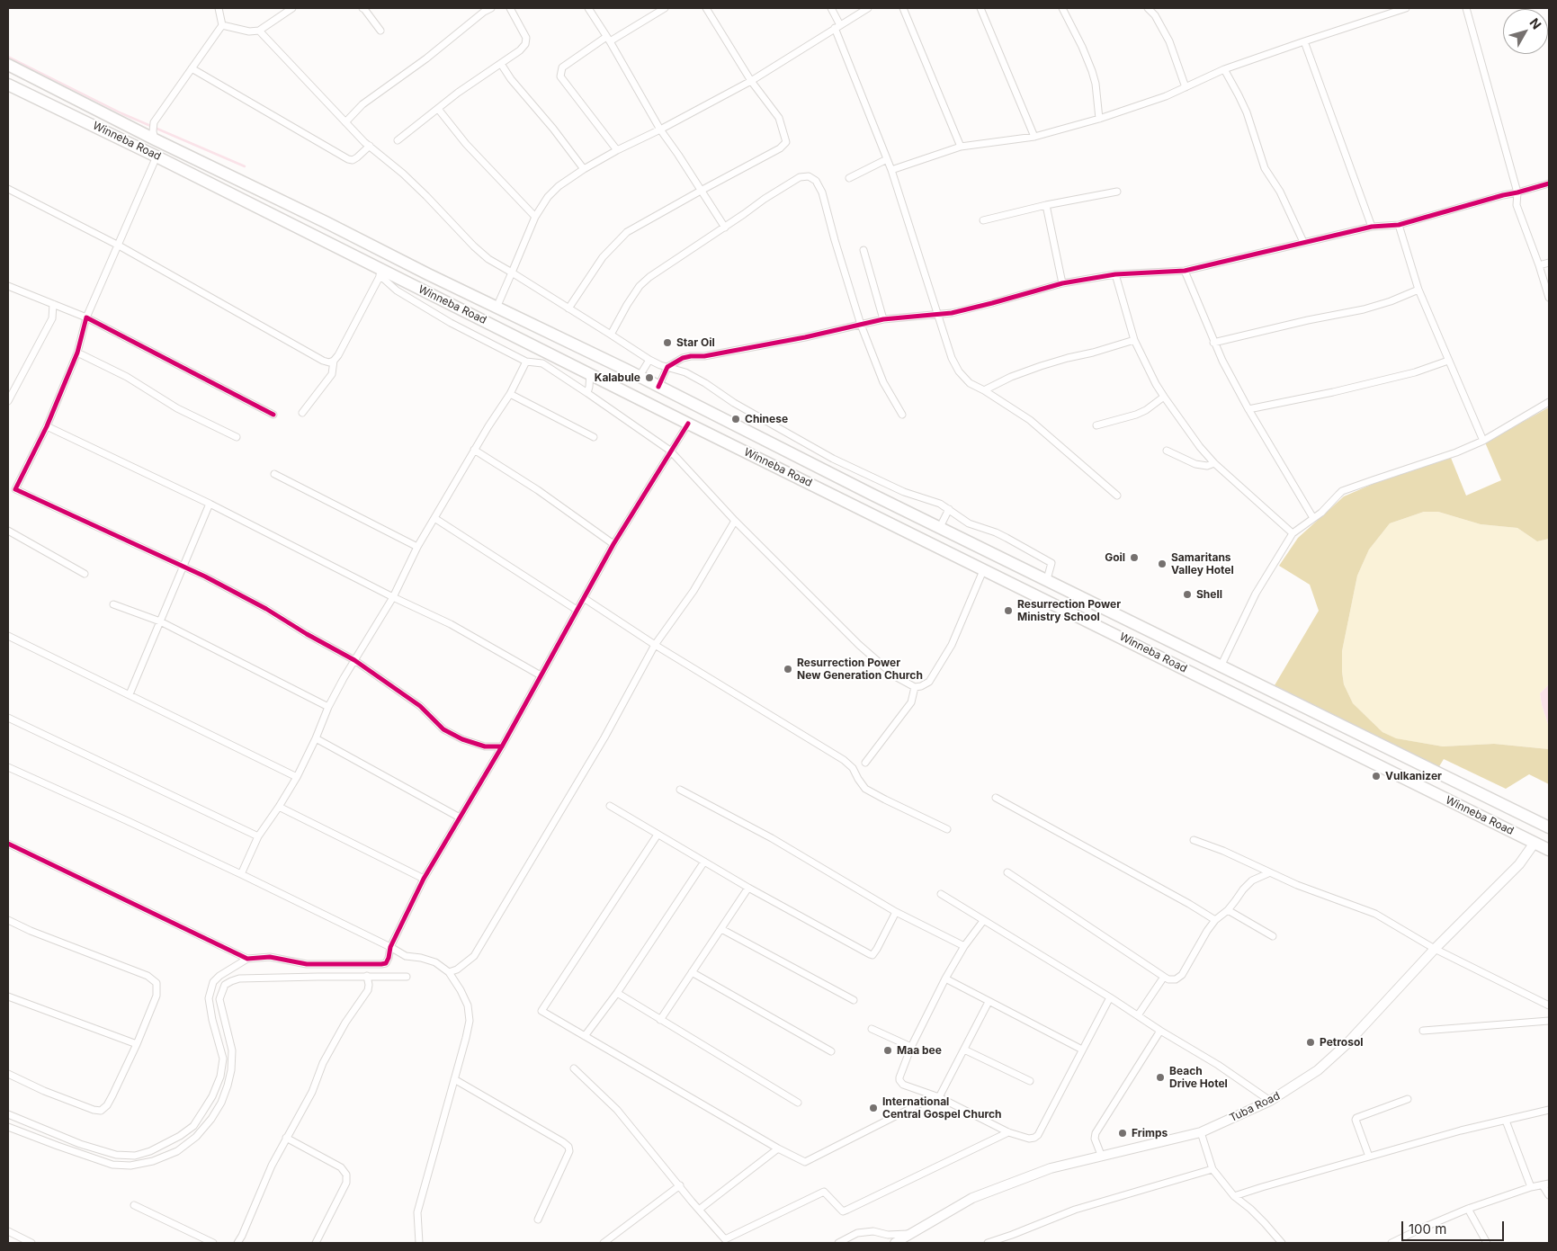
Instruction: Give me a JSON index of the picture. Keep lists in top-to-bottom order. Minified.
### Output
{"streets":{"highway":["Winneba Road"],"street":["Tuba Road"]},"crossings":[["Winneba Road","Tuba Road"]],"places":["Star Oil","Kalabule","Chinese","Goil","Samaritans Valley Hotel","Shell","Resurrection Power Ministry School","Resurrection Power New Generation Church","Vulkanizer","Petrosol","Maa bee","Beach Drive Hotel","International Central Gospel Church","Frimps"],"scale_bar":"100 m","north":"top right"}
